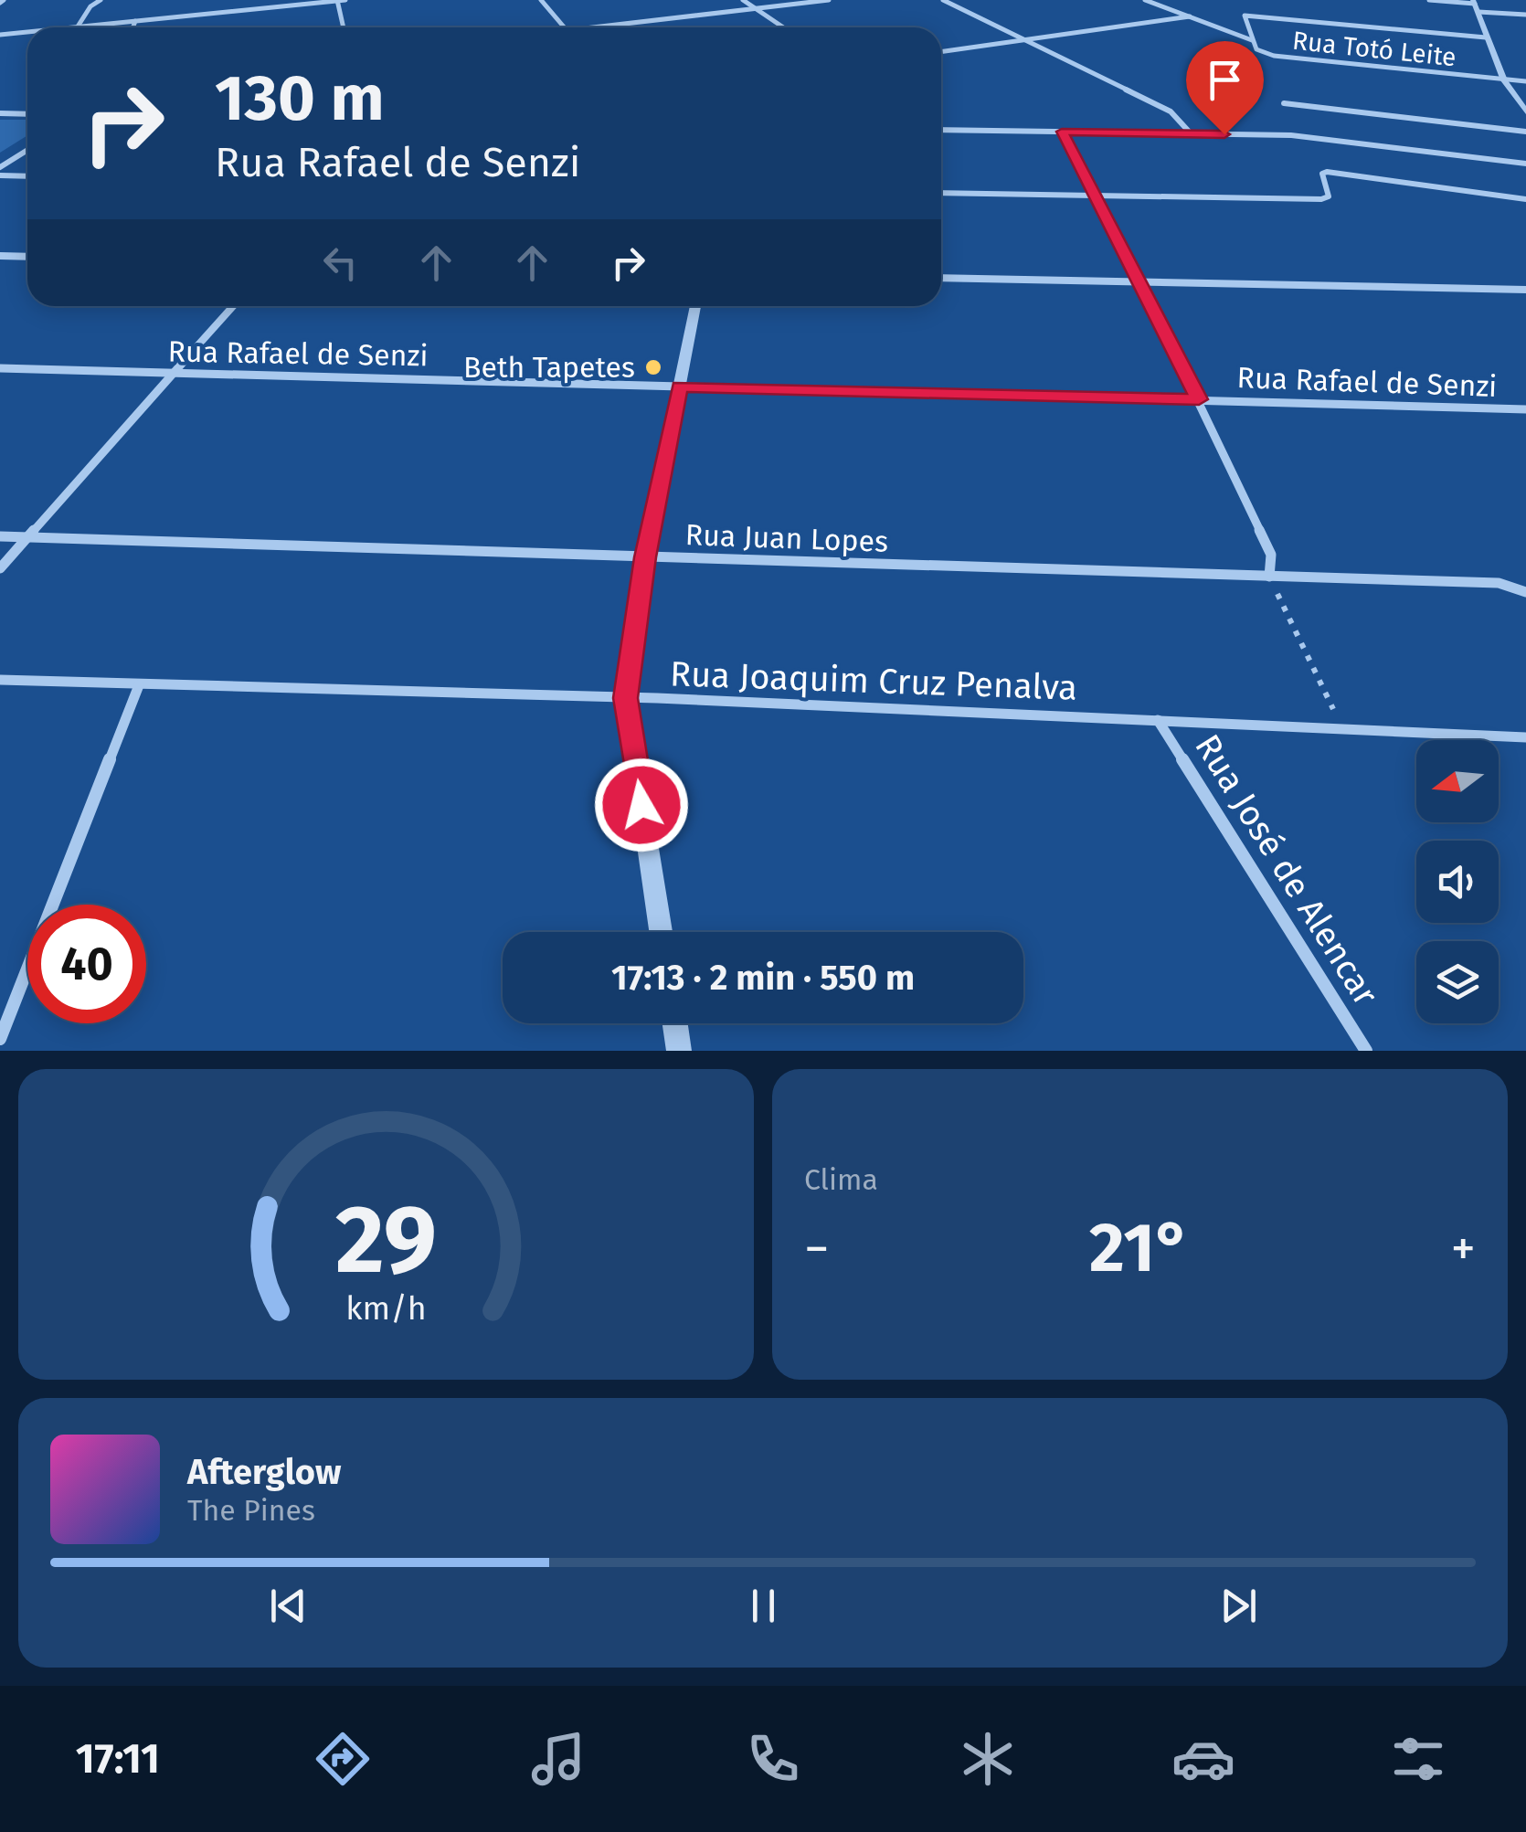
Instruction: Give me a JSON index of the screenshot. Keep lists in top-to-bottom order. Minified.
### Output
{"streets":{"street":["Rua Totó Leite","Rua Rafael de Senzi","Rua Juan Lopes","Rua Joaquim Cruz Penalva","Rua José de Alencar"]},"crossings":[["Rua Joaquim Cruz Penalva","Rua José de Alencar"]],"places":["Beth Tapetes"],"north":"left","page":{"turn":["130 m","Rua Rafael de Senzi"],"limit":"40","trip":"17:13 · 2 min · 550 m","tile":"Clima","heat":["−","21°","+"],"song":["Afterglow","The Pines"],"tabs":"17:11","gauge":["29","km/h"]}}
